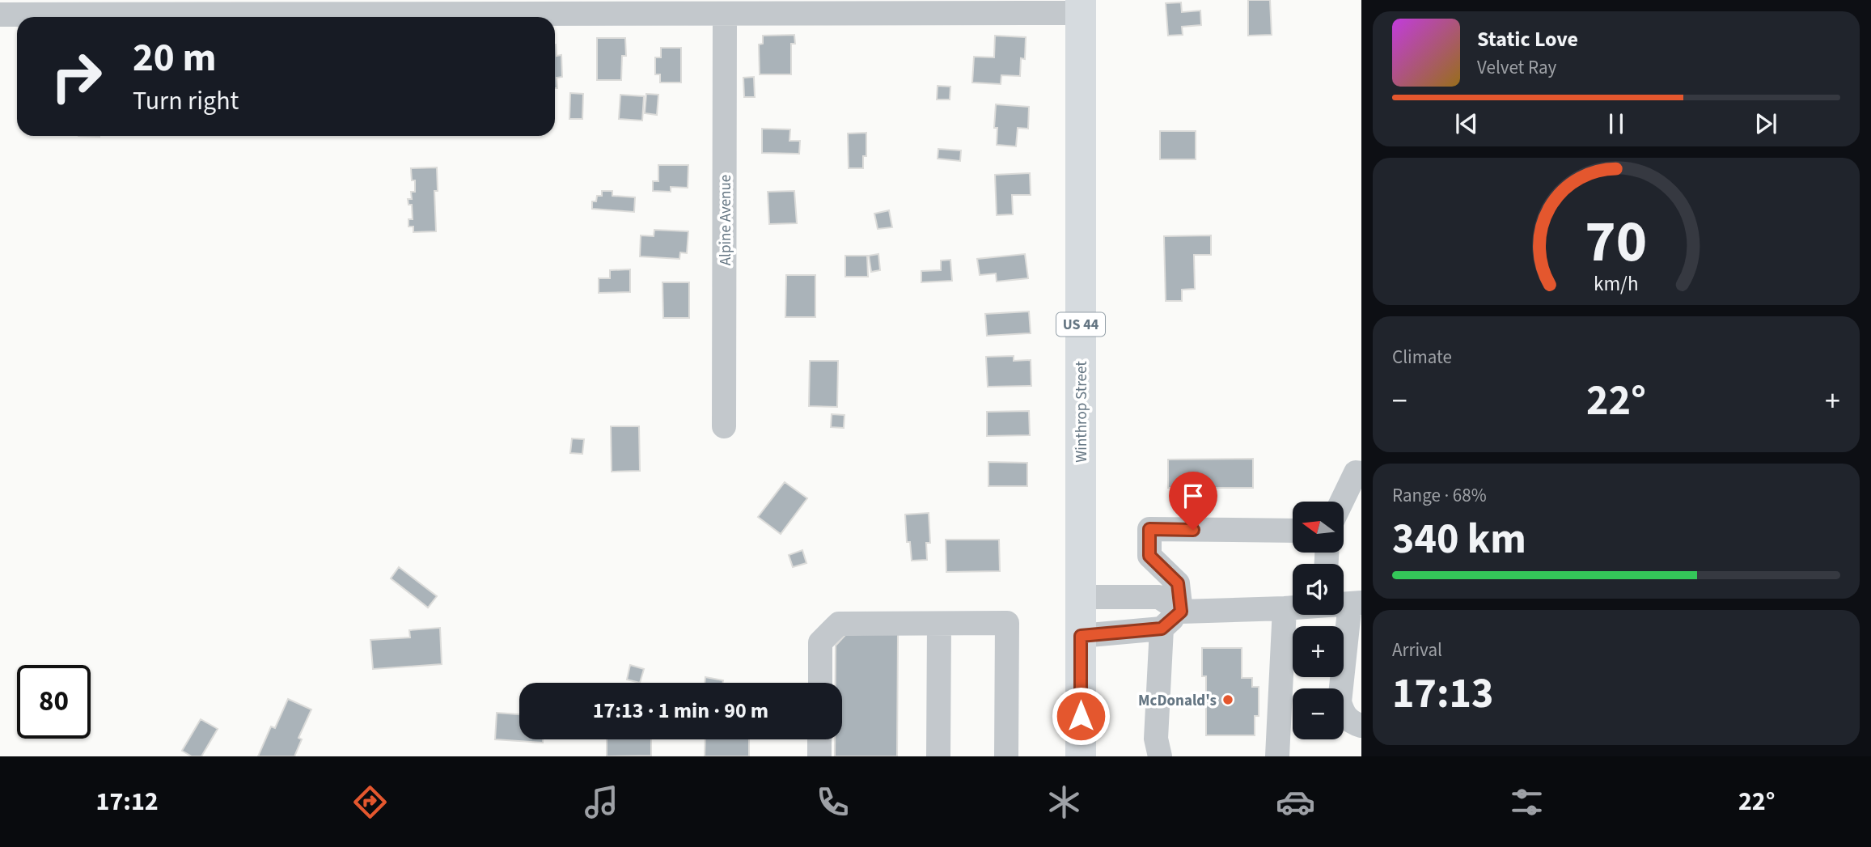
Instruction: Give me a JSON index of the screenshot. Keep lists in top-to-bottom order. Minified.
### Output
{"streets":{"highway":["US 44","Winthrop Street"],"street":["Alpine Avenue"]},"places":["McDonald's"],"north":"left","page":{"turn":["20 m","Turn right"],"song":["Static Love","Velvet Ray"],"tile":["Climate",["Range · 68%","340 km"],["Arrival","17:13"]],"heat":["−","22°","+"],"map_buttons":["+","−"],"limit":"80","trip":"17:13 · 1 min · 90 m","tabs":["17:12","22°"],"gauge":["70","km/h"]}}
